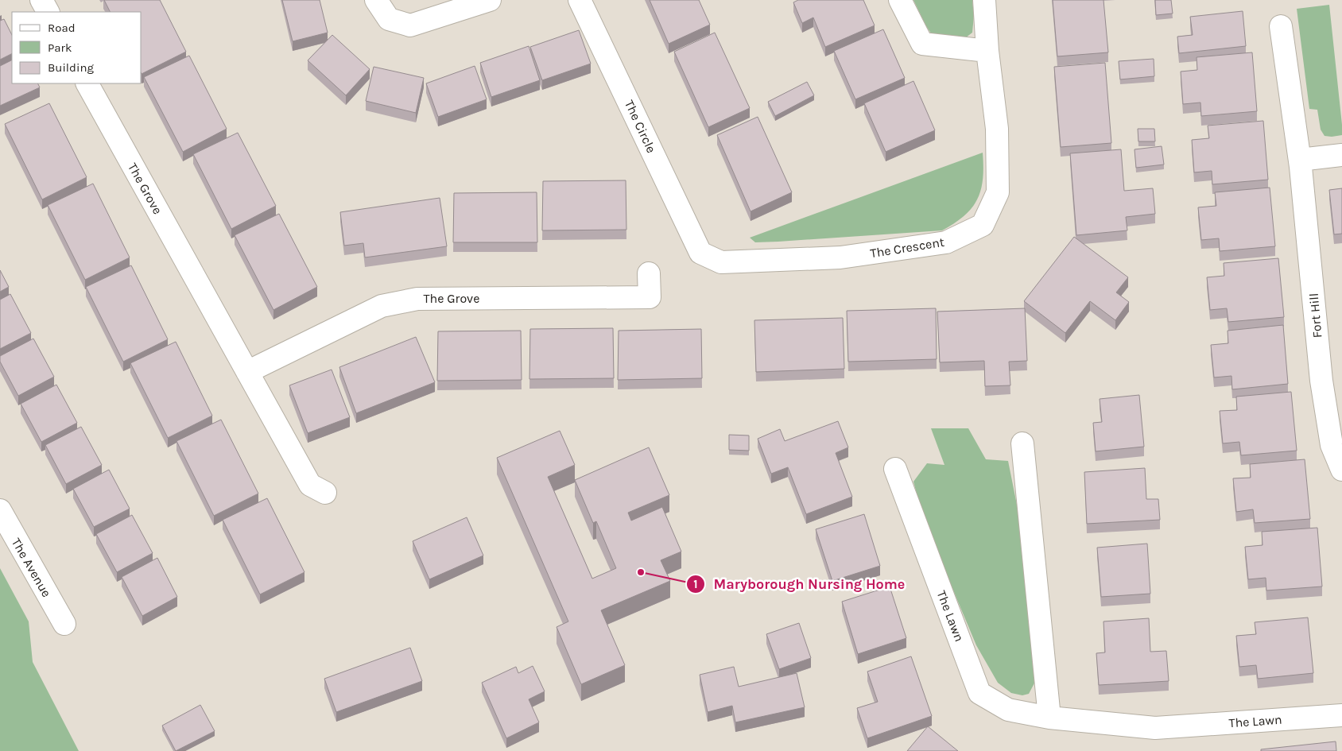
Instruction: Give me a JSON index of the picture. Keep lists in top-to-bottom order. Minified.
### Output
{"streets":{"street":["The Circle","The Grove","The Crescent","Fort Hill","The Avenue","The Lawn"]},"crossings":[["The Circle","The Crescent"]],"places":["Maryborough Nursing Home"],"legend":["Road","Park","Building"]}
